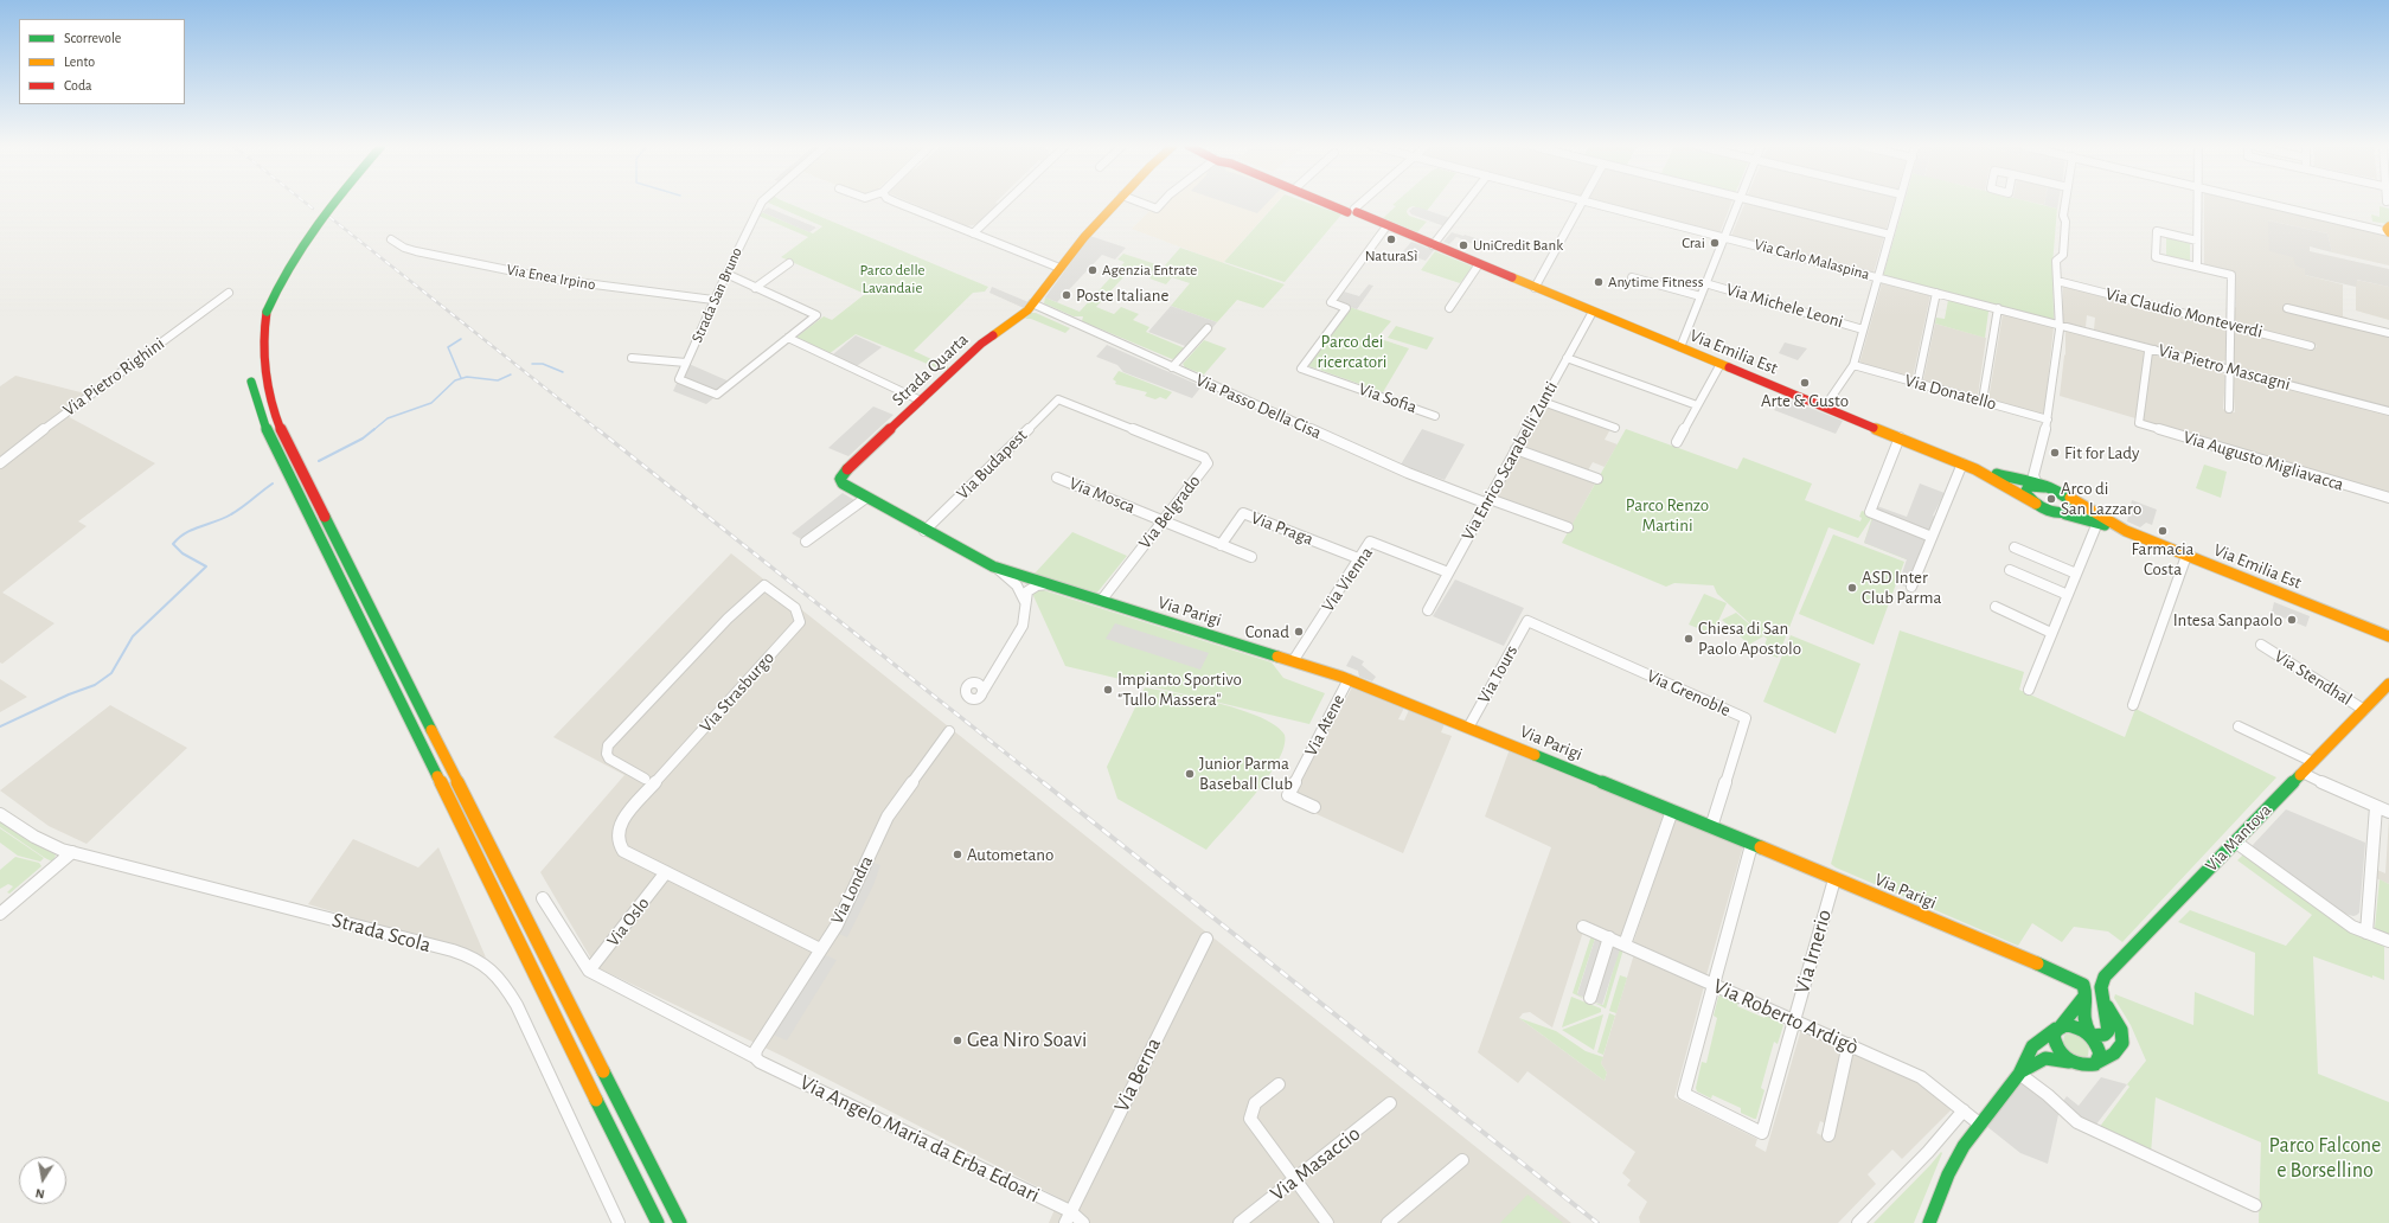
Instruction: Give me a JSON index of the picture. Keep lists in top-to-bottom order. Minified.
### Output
{"streets":{"main road":["Via Emilia Est","Strada Quarta","Via Parigi","Via Mantova"],"street":["Via Carlo Malaspina","Via Enea Irpino","Strada San Bruno","Via Michele Leoni","Via Claudio Monteverdi","Via Pietro Mascagni","Via Pietro Righini","Via Donatello","Via Sofia","Via Passo Della Cisa","Via Enrico Scarabelli Zunti","Via Augusto Migliavacca","Via Budapest","Via Mosca","Via Belgrado","Via Praga","Via Vienna","Via Tours","Via Stendhal","Via Strasburgo","Via Grenoble","Via Atene","Via Londra","Via Oslo","Strada Scola","Via Irnerio","Via Roberto Ardigò","Via Berna","Via Angelo Maria da Erba Edoari","Via Masaccio"]},"crossings":[["Via Carlo Malaspina","Via Pietro Mascagni"],["Via Enea Irpino","Strada San Bruno"],["Via Emilia Est","Via Sofia"],["Via Emilia Est","Via Enrico Scarabelli Zunti"],["Via Pietro Mascagni","Via Augusto Migliavacca"],["Strada Quarta","Via Passo Della Cisa"],["Strada Quarta","Via Budapest"],["Strada Quarta","Via Parigi"],["Via Passo Della Cisa","Via Enrico Scarabelli Zunti"],["Via Enrico Scarabelli Zunti","Via Vienna"],["Via Budapest","Via Belgrado"],["Via Mosca","Via Belgrado"],["Via Mosca","Via Praga"],["Via Belgrado","Via Parigi"],["Via Praga","Via Vienna"],["Via Vienna","Via Parigi"],["Via Parigi","Via Tours"],["Via Parigi","Via Grenoble"],["Via Parigi","Via Atene"],["Via Parigi","Via Mantova"],["Via Parigi","Via Irnerio"],["Via Tours","Via Grenoble"],["Via Stendhal","Via Mantova"],["Via Strasburgo","Via Londra"],["Via Strasburgo","Via Oslo"],["Via Londra","Via Angelo Maria da Erba Edoari"],["Via Oslo","Via Angelo Maria da Erba Edoari"],["Via Irnerio","Via Roberto Ardigò"],["Via Berna","Via Angelo Maria da Erba Edoari"]],"parks":["Parco delle Lavandaie","Parco dei ricercatori","Parco Renzo Martini","Parco Falcone e Borsellino"],"places":["NaturaSì","Crai","UniCredit Bank","Agenzia Entrate","Anytime Fitness","Poste Italiane","Arte & Gusto","Fit for Lady","Arco di San Lazzaro","Farmacia Costa","ASD Inter Club Parma","Intesa Sanpaolo","Conad","Chiesa di San Paolo Apostolo","Impianto Sportivo \"Tullo Massera\"","Junior Parma Baseball Club","Autometano","Gea Niro Soavi"],"legend":["Scorrevole","Lento","Coda"],"north":"bottom"}
